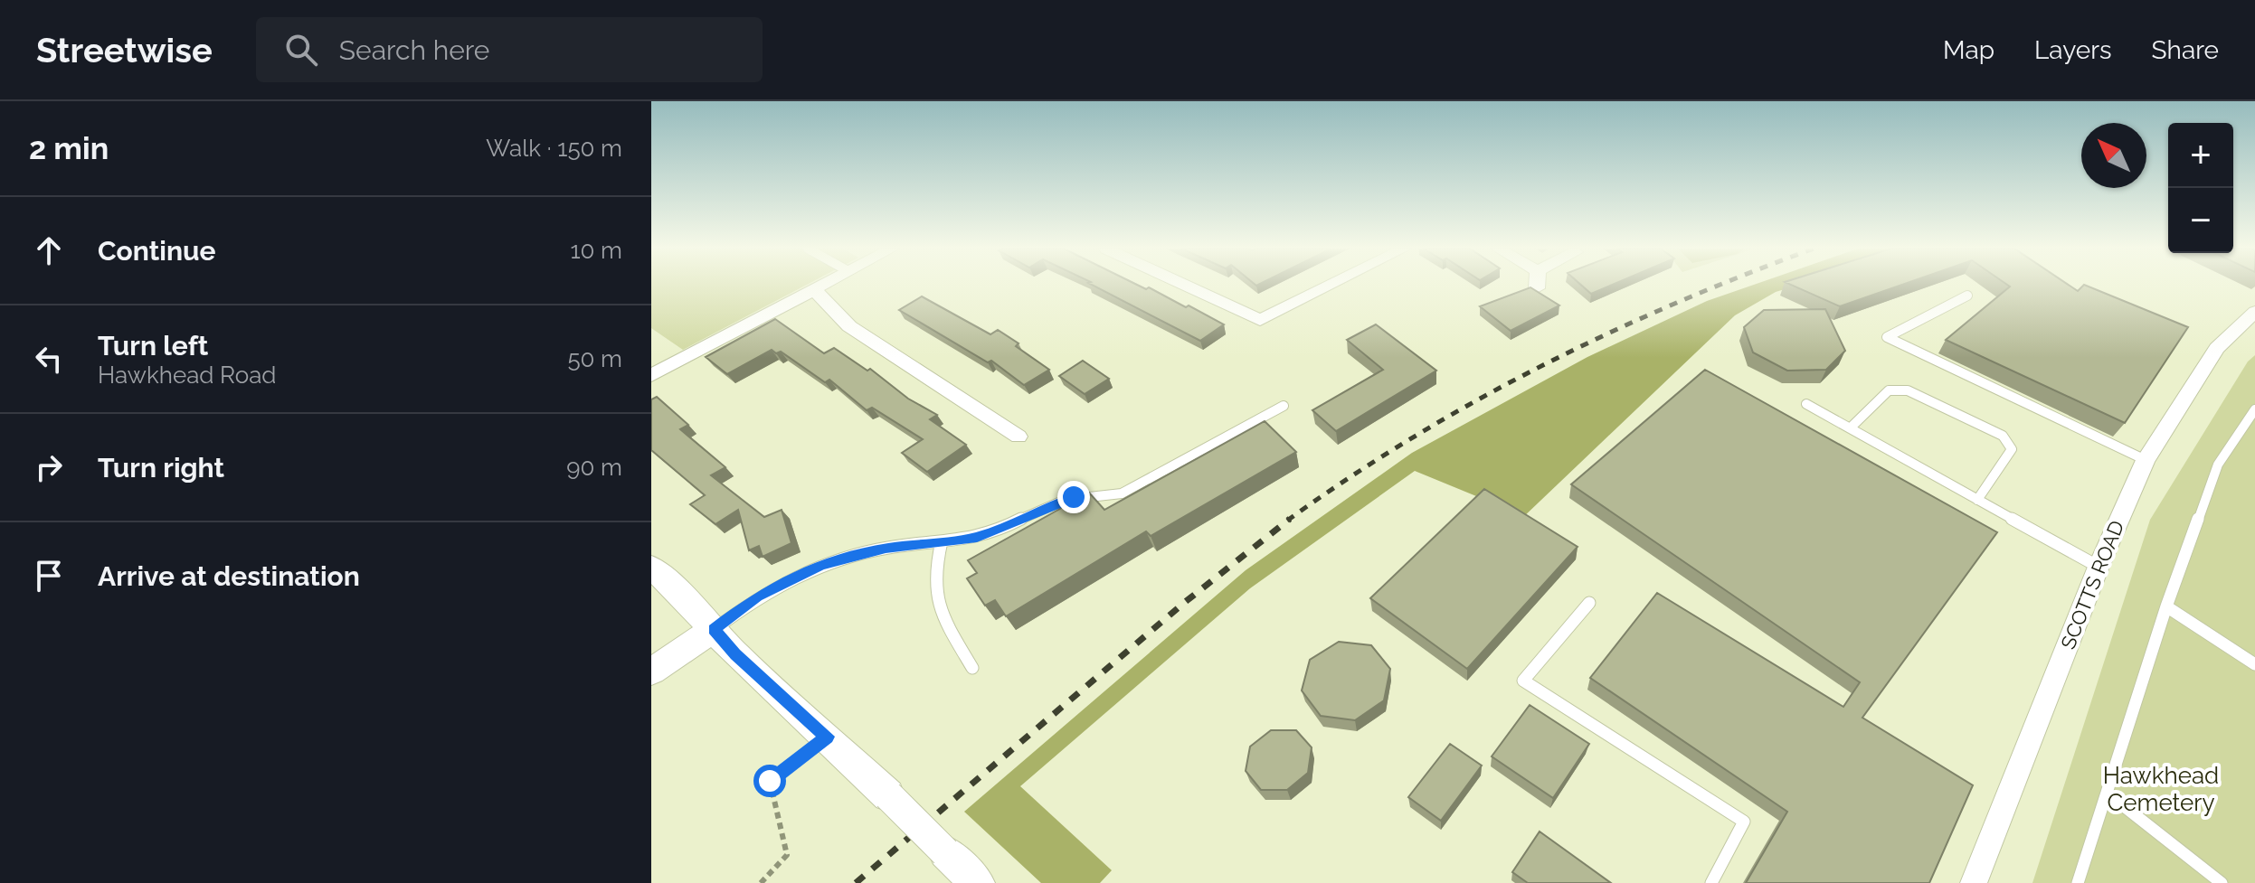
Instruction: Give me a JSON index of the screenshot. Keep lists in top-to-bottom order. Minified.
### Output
{"streets":{"street":["SCOTTS ROAD"]},"parks":["Hawkhead Cemetery"],"north":"top left","page":{"header":"Streetwise","search":"Search here","nav":["Map","Layers","Share"],"heading":["2 min","Walk · 150 m"],"map_buttons":["+","−"],"list":[["Continue","10 m"],["Turn left","Hawkhead Road","50 m"],["Turn right","90 m"],"Arrive at destination"]}}
